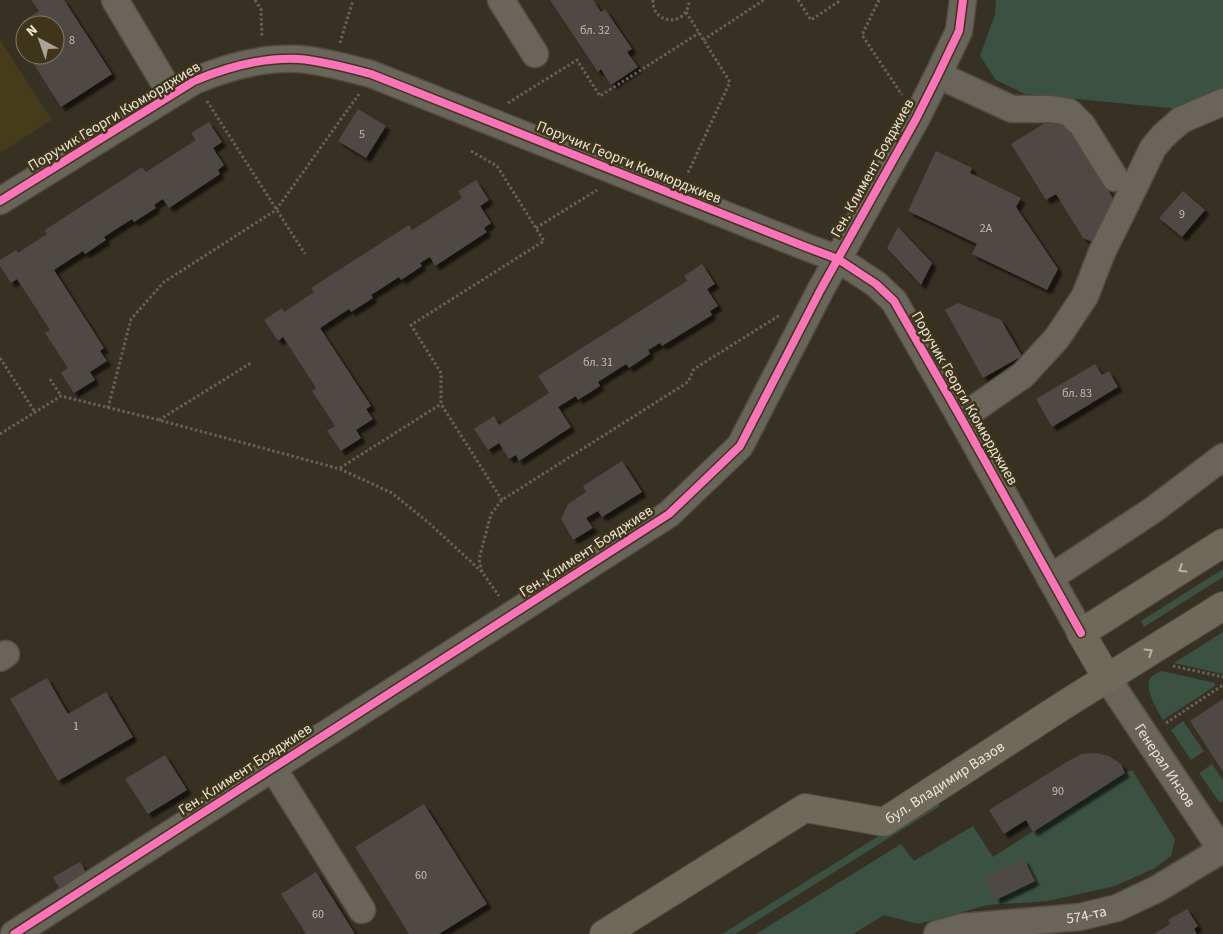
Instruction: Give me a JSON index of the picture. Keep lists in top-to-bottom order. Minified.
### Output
{"streets":{"main road":["Поручик Георги Кюмюрджиев","бул. Владимир Вазов"],"street":["Ген. Климент Бояджиев","Генерал Инзов","574-та"]},"crossings":[["Поручик Георги Кюмюрджиев","Ген. Климент Бояджиев"],["Поручик Георги Кюмюрджиев","Генерал Инзов"],["Поручик Георги Кюмюрджиев","бул. Владимир Вазов"],["Генерал Инзов","бул. Владимир Вазов"],["Генерал Инзов","574-та"]],"house_numbers":["бл. 32","8","5","9","2А","бл. 31","бл. 83","1","90","60","60"],"north":"top left"}
